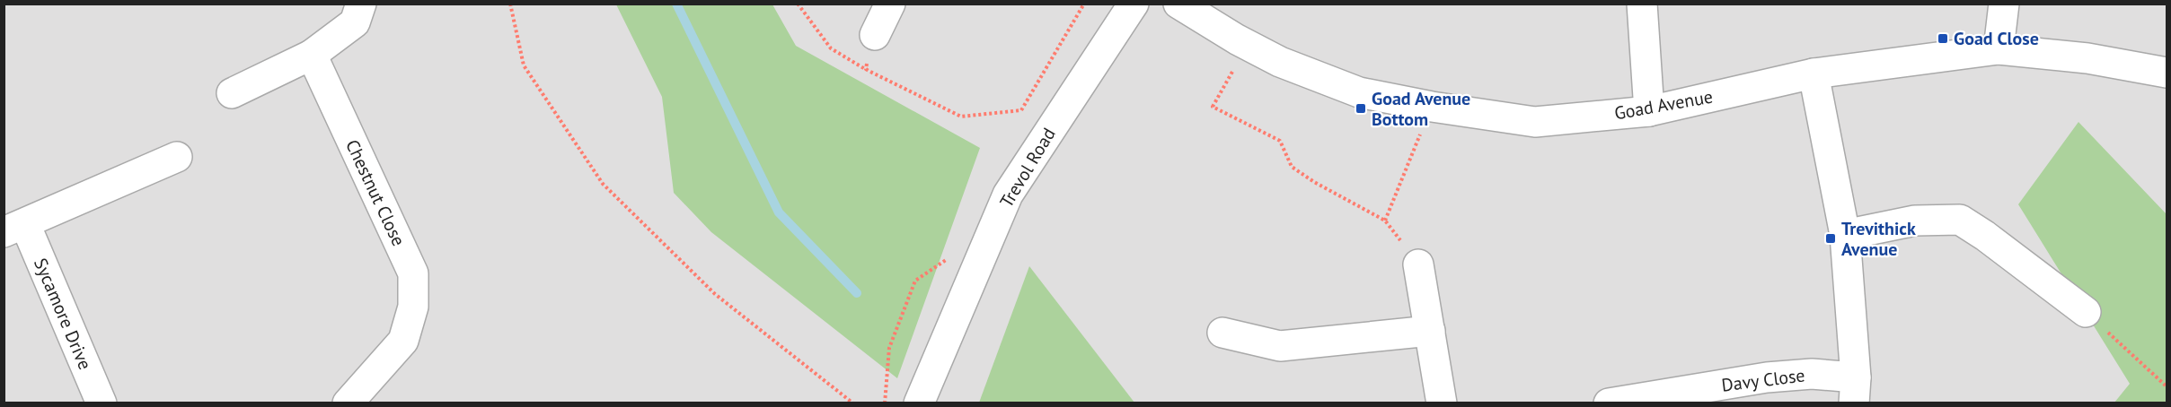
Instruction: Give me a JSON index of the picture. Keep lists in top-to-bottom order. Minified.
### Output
{"streets":{"street":["Goad Avenue","Trevol Road","Chestnut Close","Sycamore Drive","Davy Close"]},"places":{"transit":["Goad Close","Goad Avenue Bottom","Trevithick Avenue"]}}
